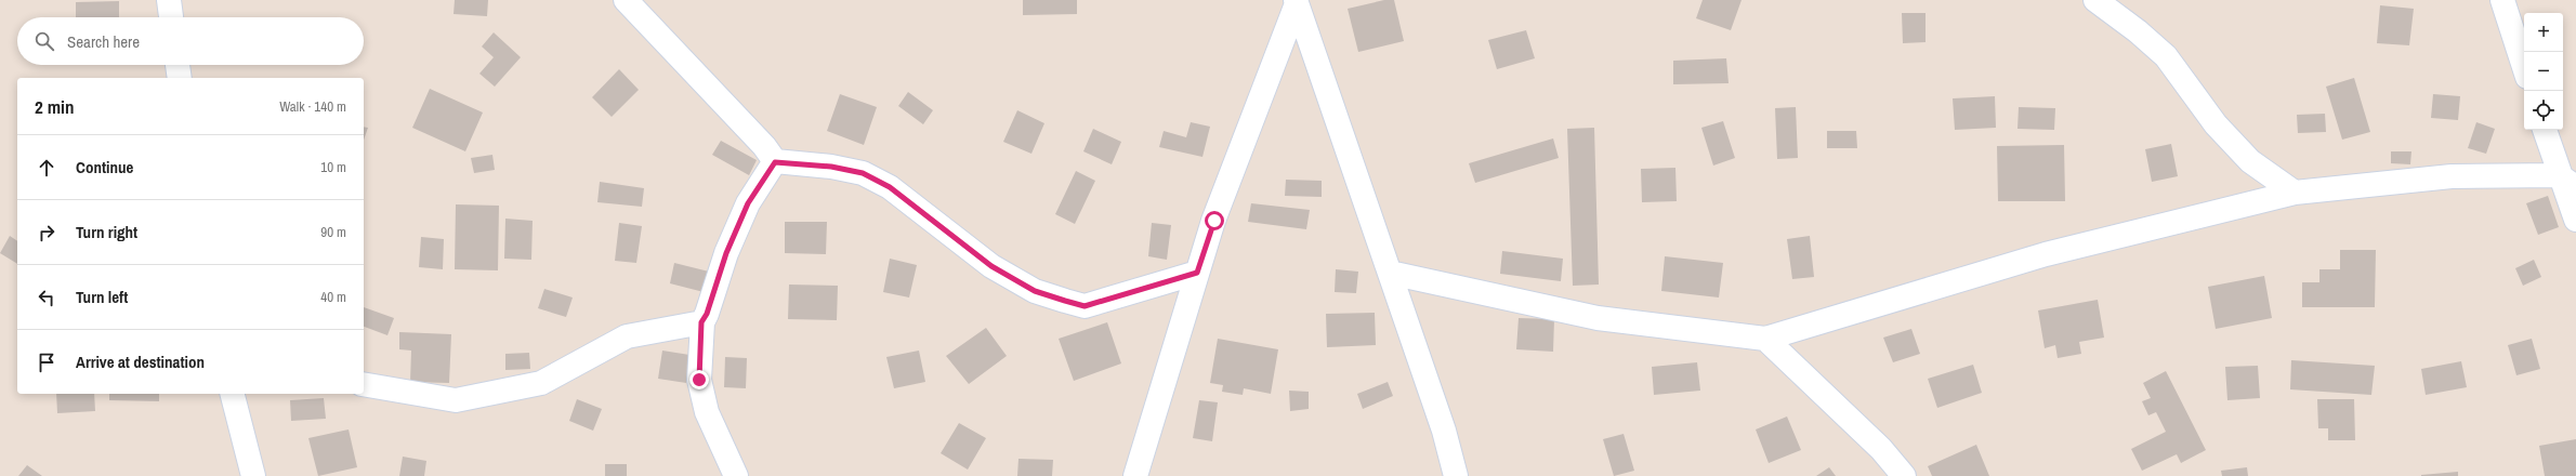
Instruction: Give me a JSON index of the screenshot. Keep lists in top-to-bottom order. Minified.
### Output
{"page":{"map_buttons":["+","−"],"search":"Search here","heading":["2 min","Walk · 140 m"],"list":[["Continue","10 m"],["Turn right","90 m"],["Turn left","40 m"],"Arrive at destination"]}}
